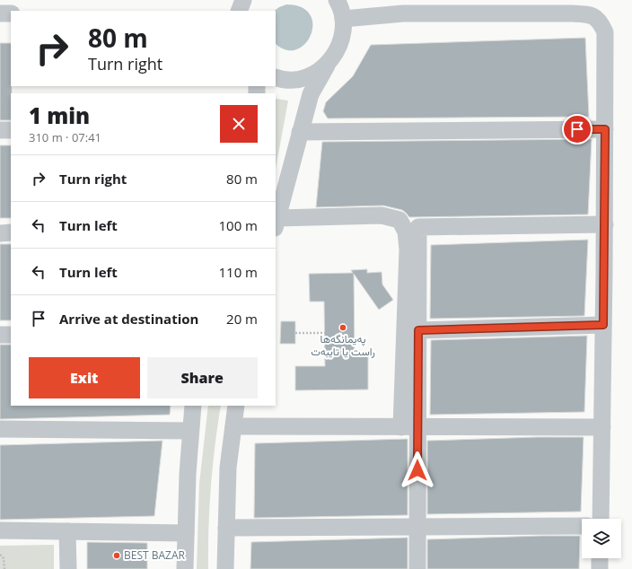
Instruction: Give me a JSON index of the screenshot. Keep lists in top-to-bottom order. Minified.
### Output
{"places":["پەیمانگەها راست یا تایبەت","BEST BAZAR"],"page":{"turn":["80 m","Turn right"],"heading":["1 min","310 m · 07:41"],"list":[{"name":"Turn right","value":"80 m"},{"name":"Turn left","value":"100 m"},{"name":"Turn left","value":"110 m"},{"name":"Arrive at destination","value":"20 m"}],"buttons":["Exit","Share"]}}
